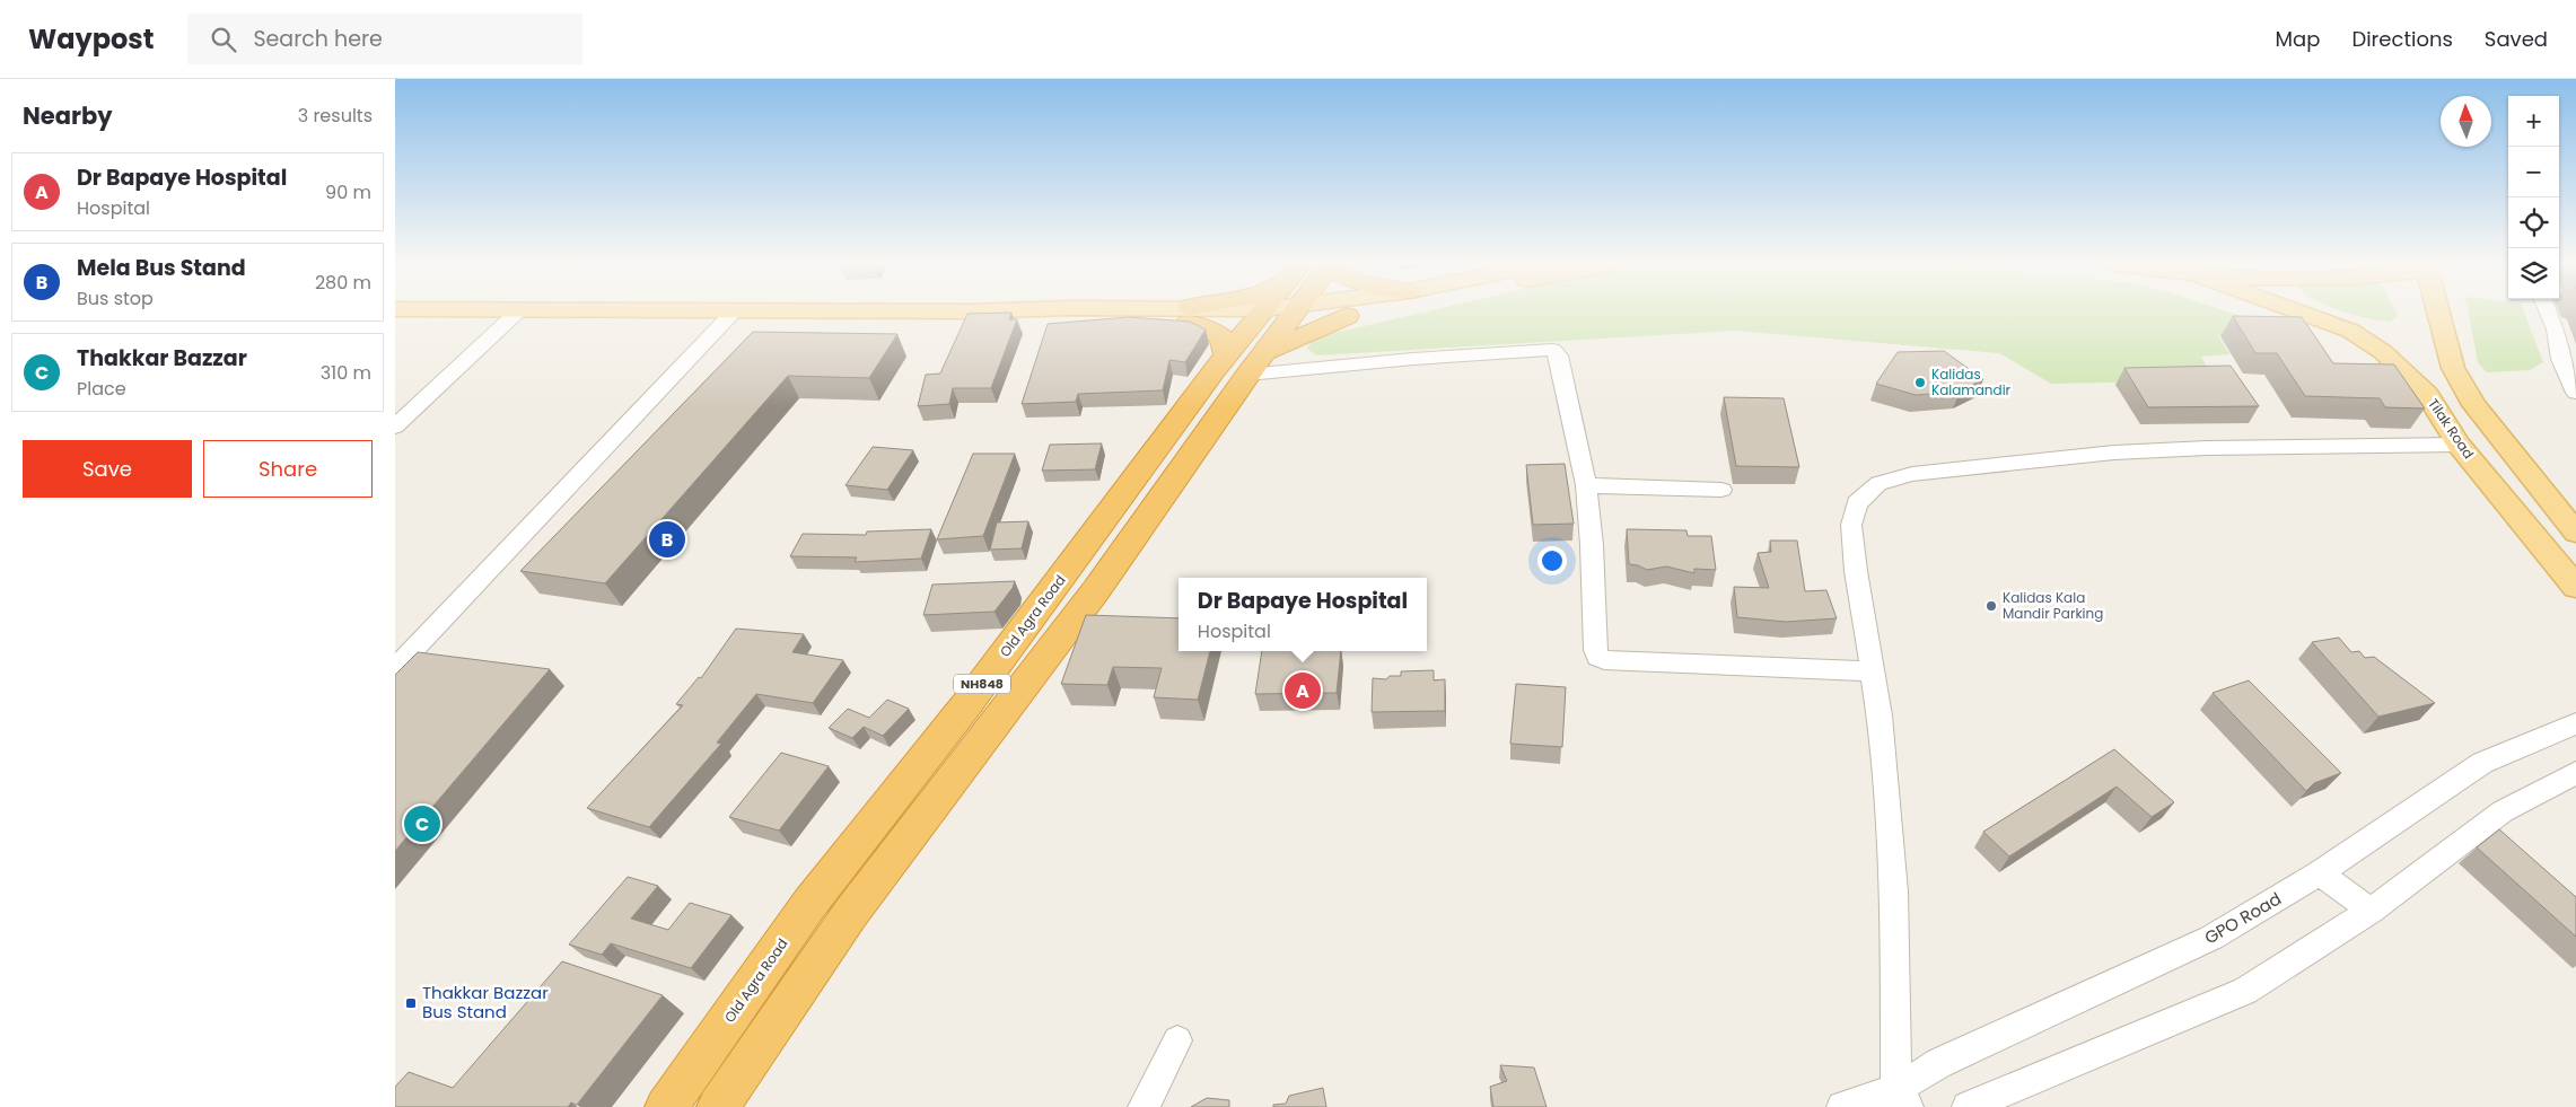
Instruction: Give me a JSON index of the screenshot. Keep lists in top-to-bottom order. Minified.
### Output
{"streets":{"highway":["Old Agra Road","NH848"],"main road":["Tilak Road"],"street":["GPO Road"]},"places":{"other":["Kalidas Kalamandir","Kalidas Kala Mandir Parking"],"transit":["Thakkar Bazzar Bus Stand"]},"north":"top","page":{"header":"Waypost","search":"Search here","nav":["Map","Directions","Saved"],"heading":["Nearby","3 results"],"map_buttons":["+","−"],"list":[{"mark":"A","name":"Dr Bapaye Hospital","note":"Hospital","value":"90 m"},{"mark":"B","name":"Mela Bus Stand","note":"Bus stop","value":"280 m"},{"mark":"C","name":"Thakkar Bazzar","note":"Place","value":"310 m"}],"buttons":["Save","Share"],"pins":["B","A","C"],"popup":["Dr Bapaye Hospital","Hospital"]}}
